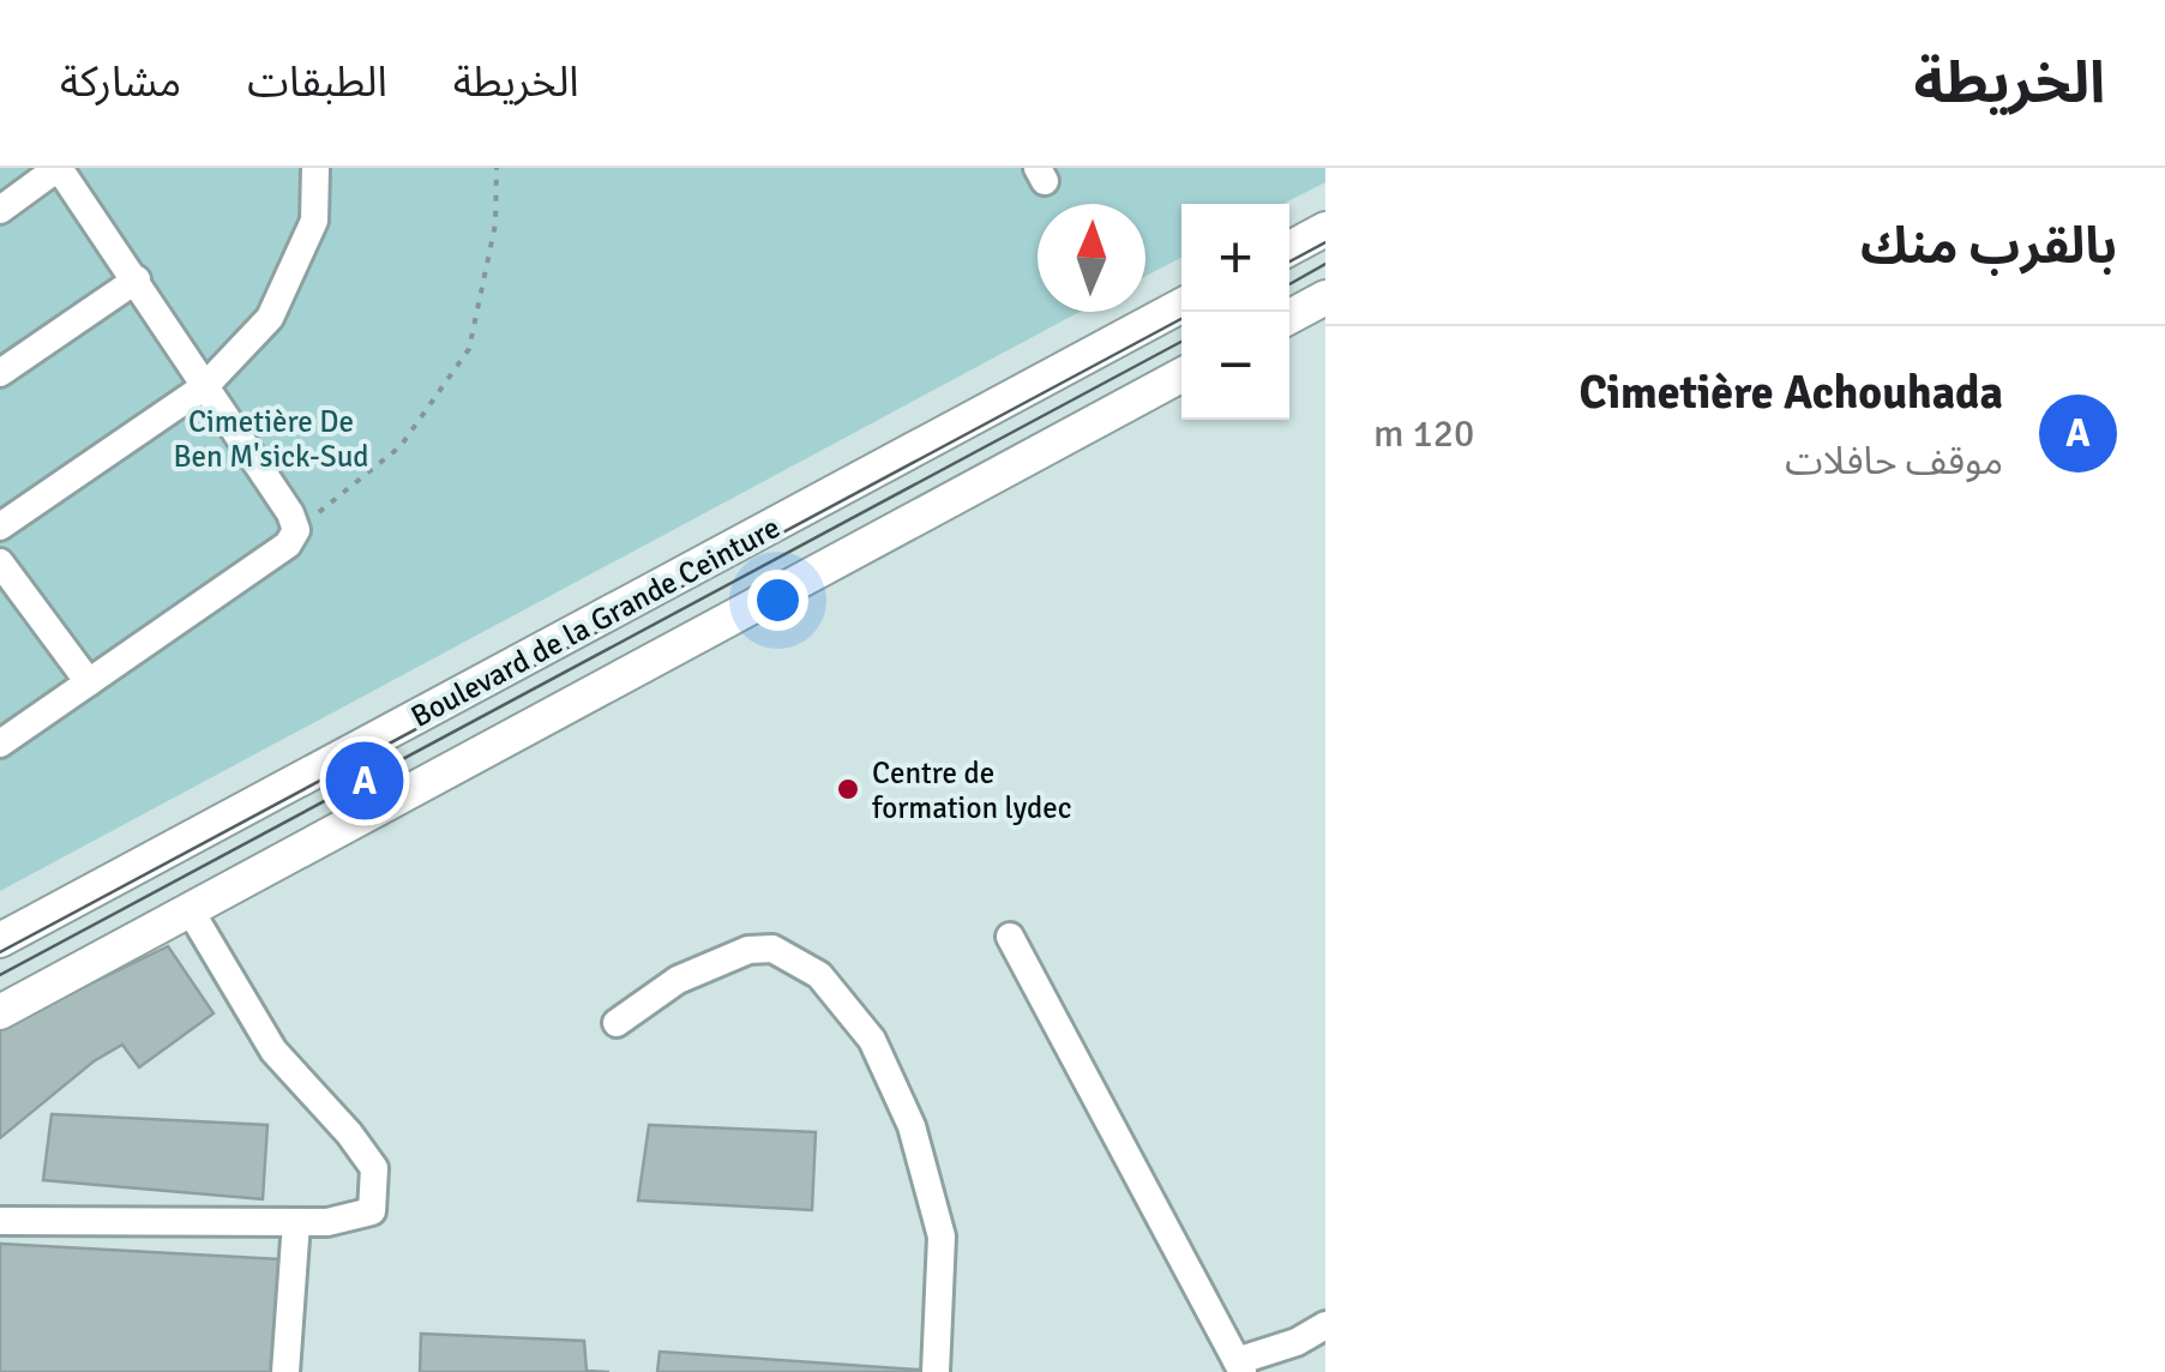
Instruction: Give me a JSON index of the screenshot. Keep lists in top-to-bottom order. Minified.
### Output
{"streets":{"main road":["Boulevard de la Grande Ceinture"]},"parks":["Cimetière De Ben M'sick-Sud"],"places":["Centre de formation lydec"],"north":"top","page":{"header":"الخريطة","nav":["الخريطة","الطبقات","مشاركة"],"heading":"بالقرب منك","map_buttons":["+","−"],"list":[{"mark":"A","name":"Cimetière Achouhada","note":"موقف حافلات","value":"120 m"}],"pins":"A"}}
